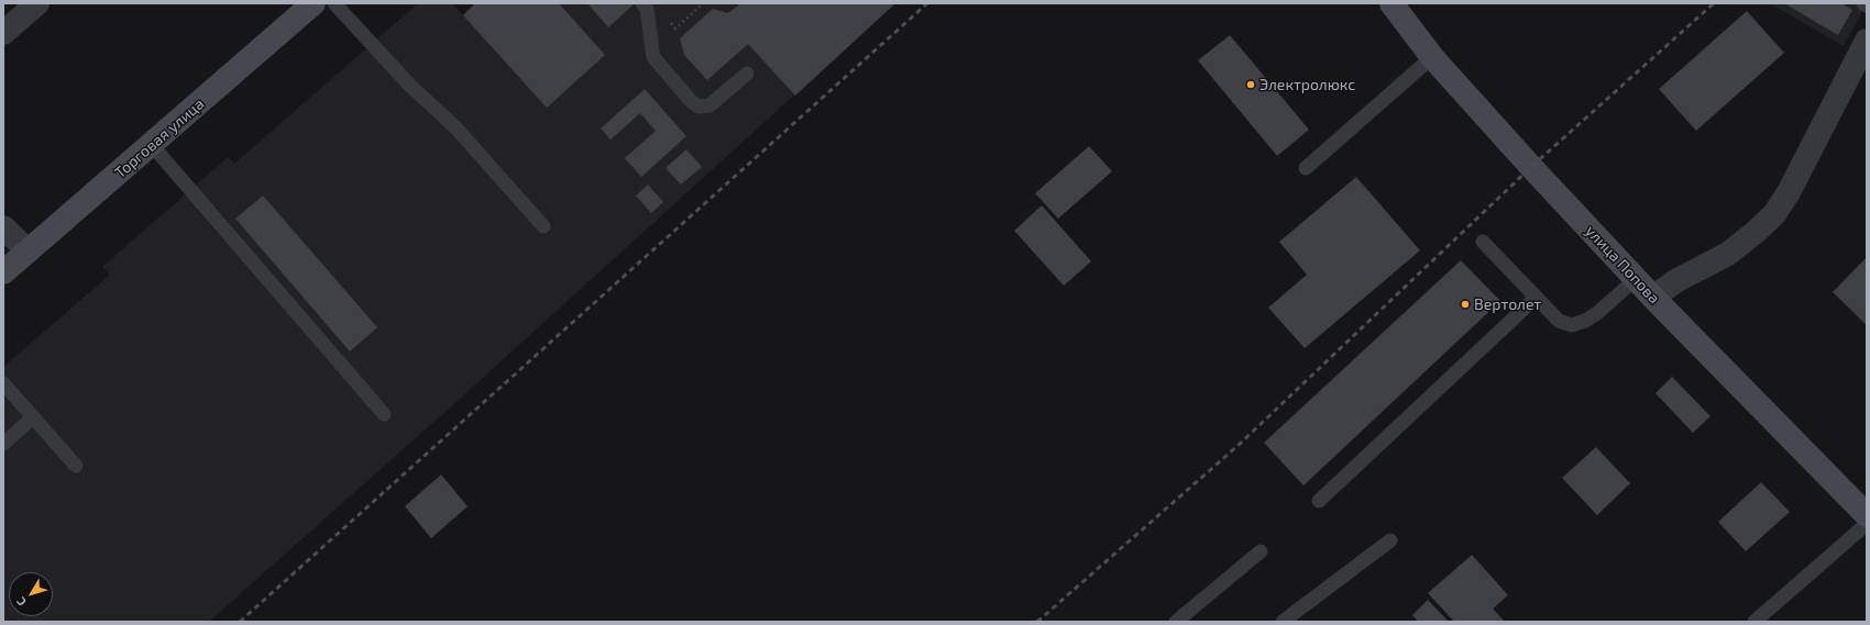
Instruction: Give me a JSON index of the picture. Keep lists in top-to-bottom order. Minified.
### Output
{"streets":{"street":["Торговая улица","улица Попова"]},"places":["Электролюкс","Вертолет"],"north":"bottom left"}
